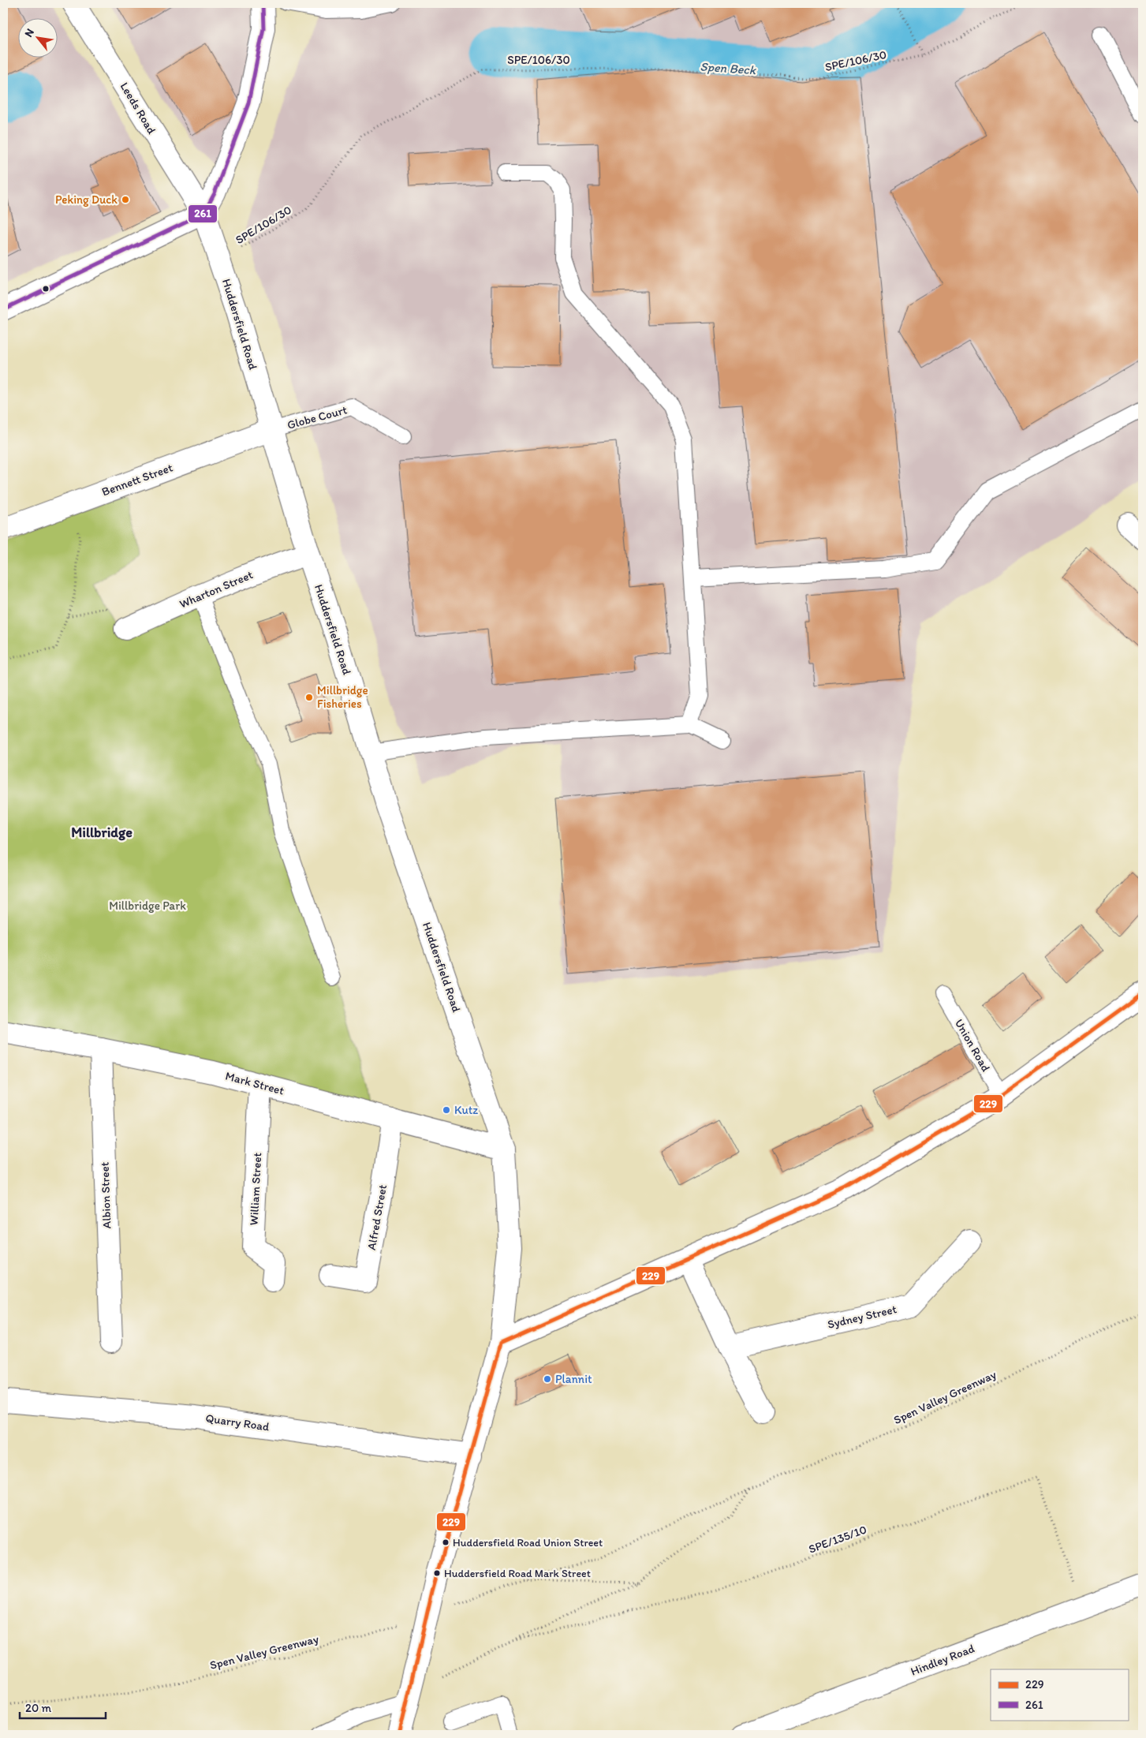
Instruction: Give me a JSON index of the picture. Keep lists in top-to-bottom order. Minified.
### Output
{"streets":{"street":["Leeds Road","Huddersfield Road","Bennett Street","Wharton Street","Mark Street","William Street","Albion Street","Alfred Street","Sydney Street","Quarry Road","Hindley Road"],"lane":["Globe Court","Union Road"],"path":["SPE/106/30","Spen Valley Greenway","SPE/135/10"]},"crossings":[["SPE/106/30","Huddersfield Road"],["Leeds Road","Huddersfield Road"],["Huddersfield Road","Globe Court"],["Huddersfield Road","Bennett Street"],["Huddersfield Road","Wharton Street"],["Huddersfield Road","Mark Street"],["Huddersfield Road","Quarry Road"],["Globe Court","Bennett Street"],["Mark Street","William Street"],["Mark Street","Albion Street"],["Mark Street","Alfred Street"],["SPE/135/10","Hindley Road"]],"districts":["Millbridge"],"water":["Spen Beck"],"parks":["Millbridge Park"],"places":["Peking Duck","Millbridge Fisheries","Kutz","Plannit","Huddersfield Road Union Street","Huddersfield Road Mark Street"],"lines":["transit line 261","transit line 229"],"legend":["229","261"],"scale_bar":"20 m","north":"top left"}
